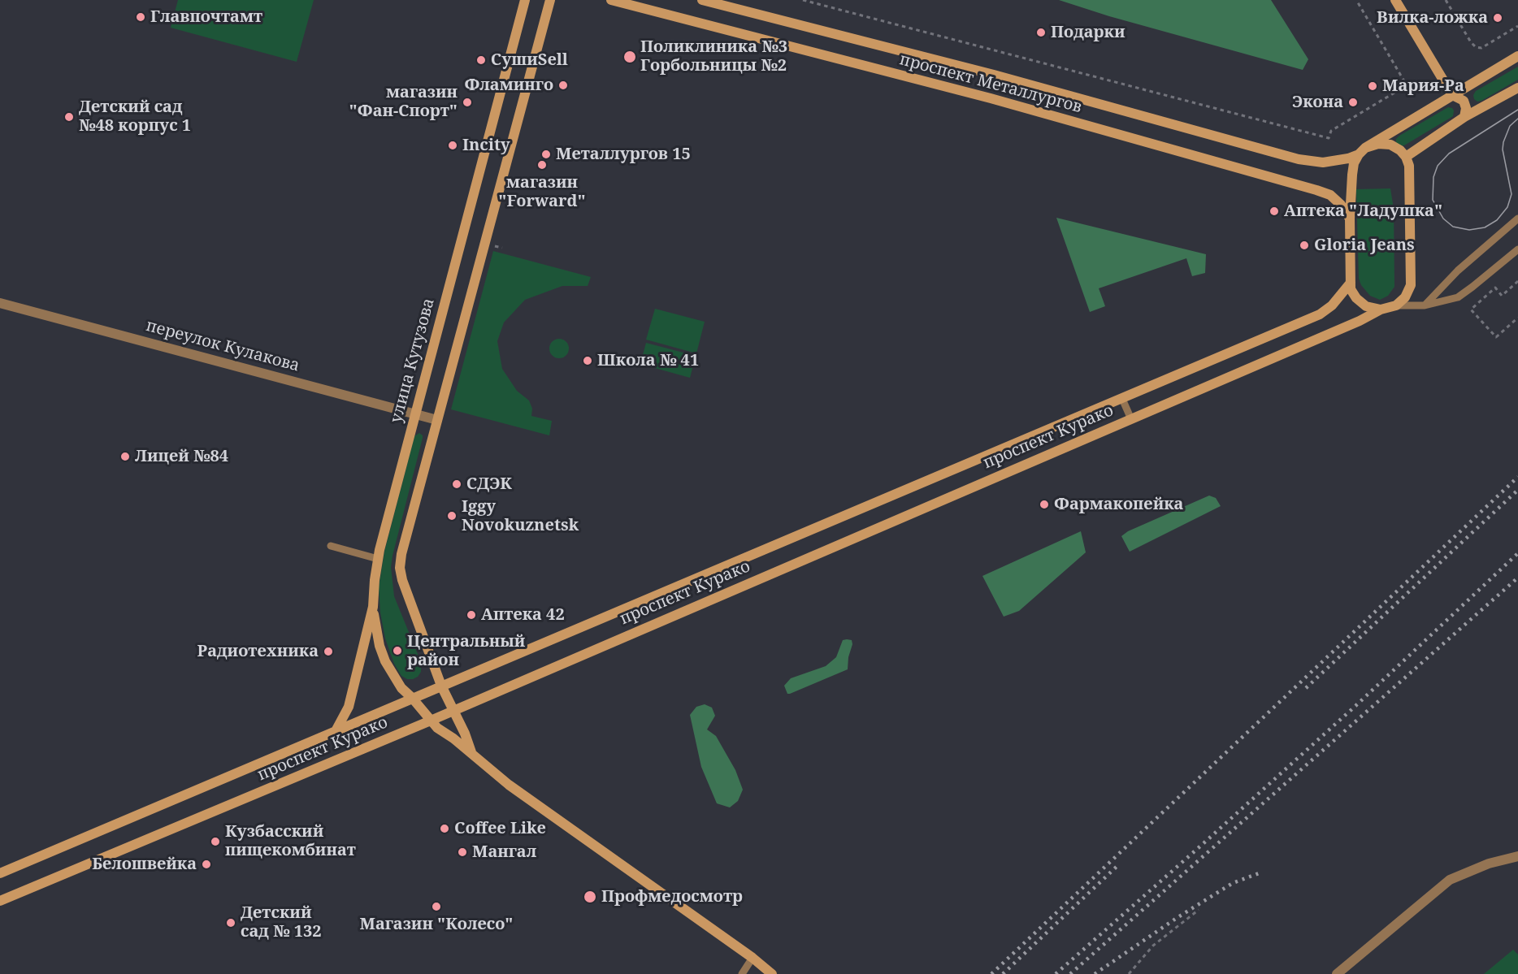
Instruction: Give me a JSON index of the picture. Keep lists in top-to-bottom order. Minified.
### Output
{"streets":{"main road":["проспект Металлургов","улица Кутузова","проспект Курако"],"street":["переулок Кулакова"]},"crossings":[["переулок Кулакова","улица Кутузова"],["улица Кутузова","проспект Курако"]],"places":["Главпочтамт","Вилка-ложка","Подарки","Поликлиника №3 Горбольницы №2","СушиSell","Фламинго","Мария-Ра","магазин \"Фан-Спорт\"","Экона","Детский сад №48 корпус 1","Incity","Металлургов 15","магазин \"Forward\"","Аптека \"Ладушка\"","Gloria Jeans","Школа № 41","Лицей №84","СДЭК","Фармакопейка","Iggy Novokuznetsk","Аптека 42","Центральный район","Радиотехника","Coffee Like","Кузбасский пищекомбинат","Мангал","Белошвейка","Профмедосмотр","Магазин \"Колесо\"","Детский сад № 132"]}
